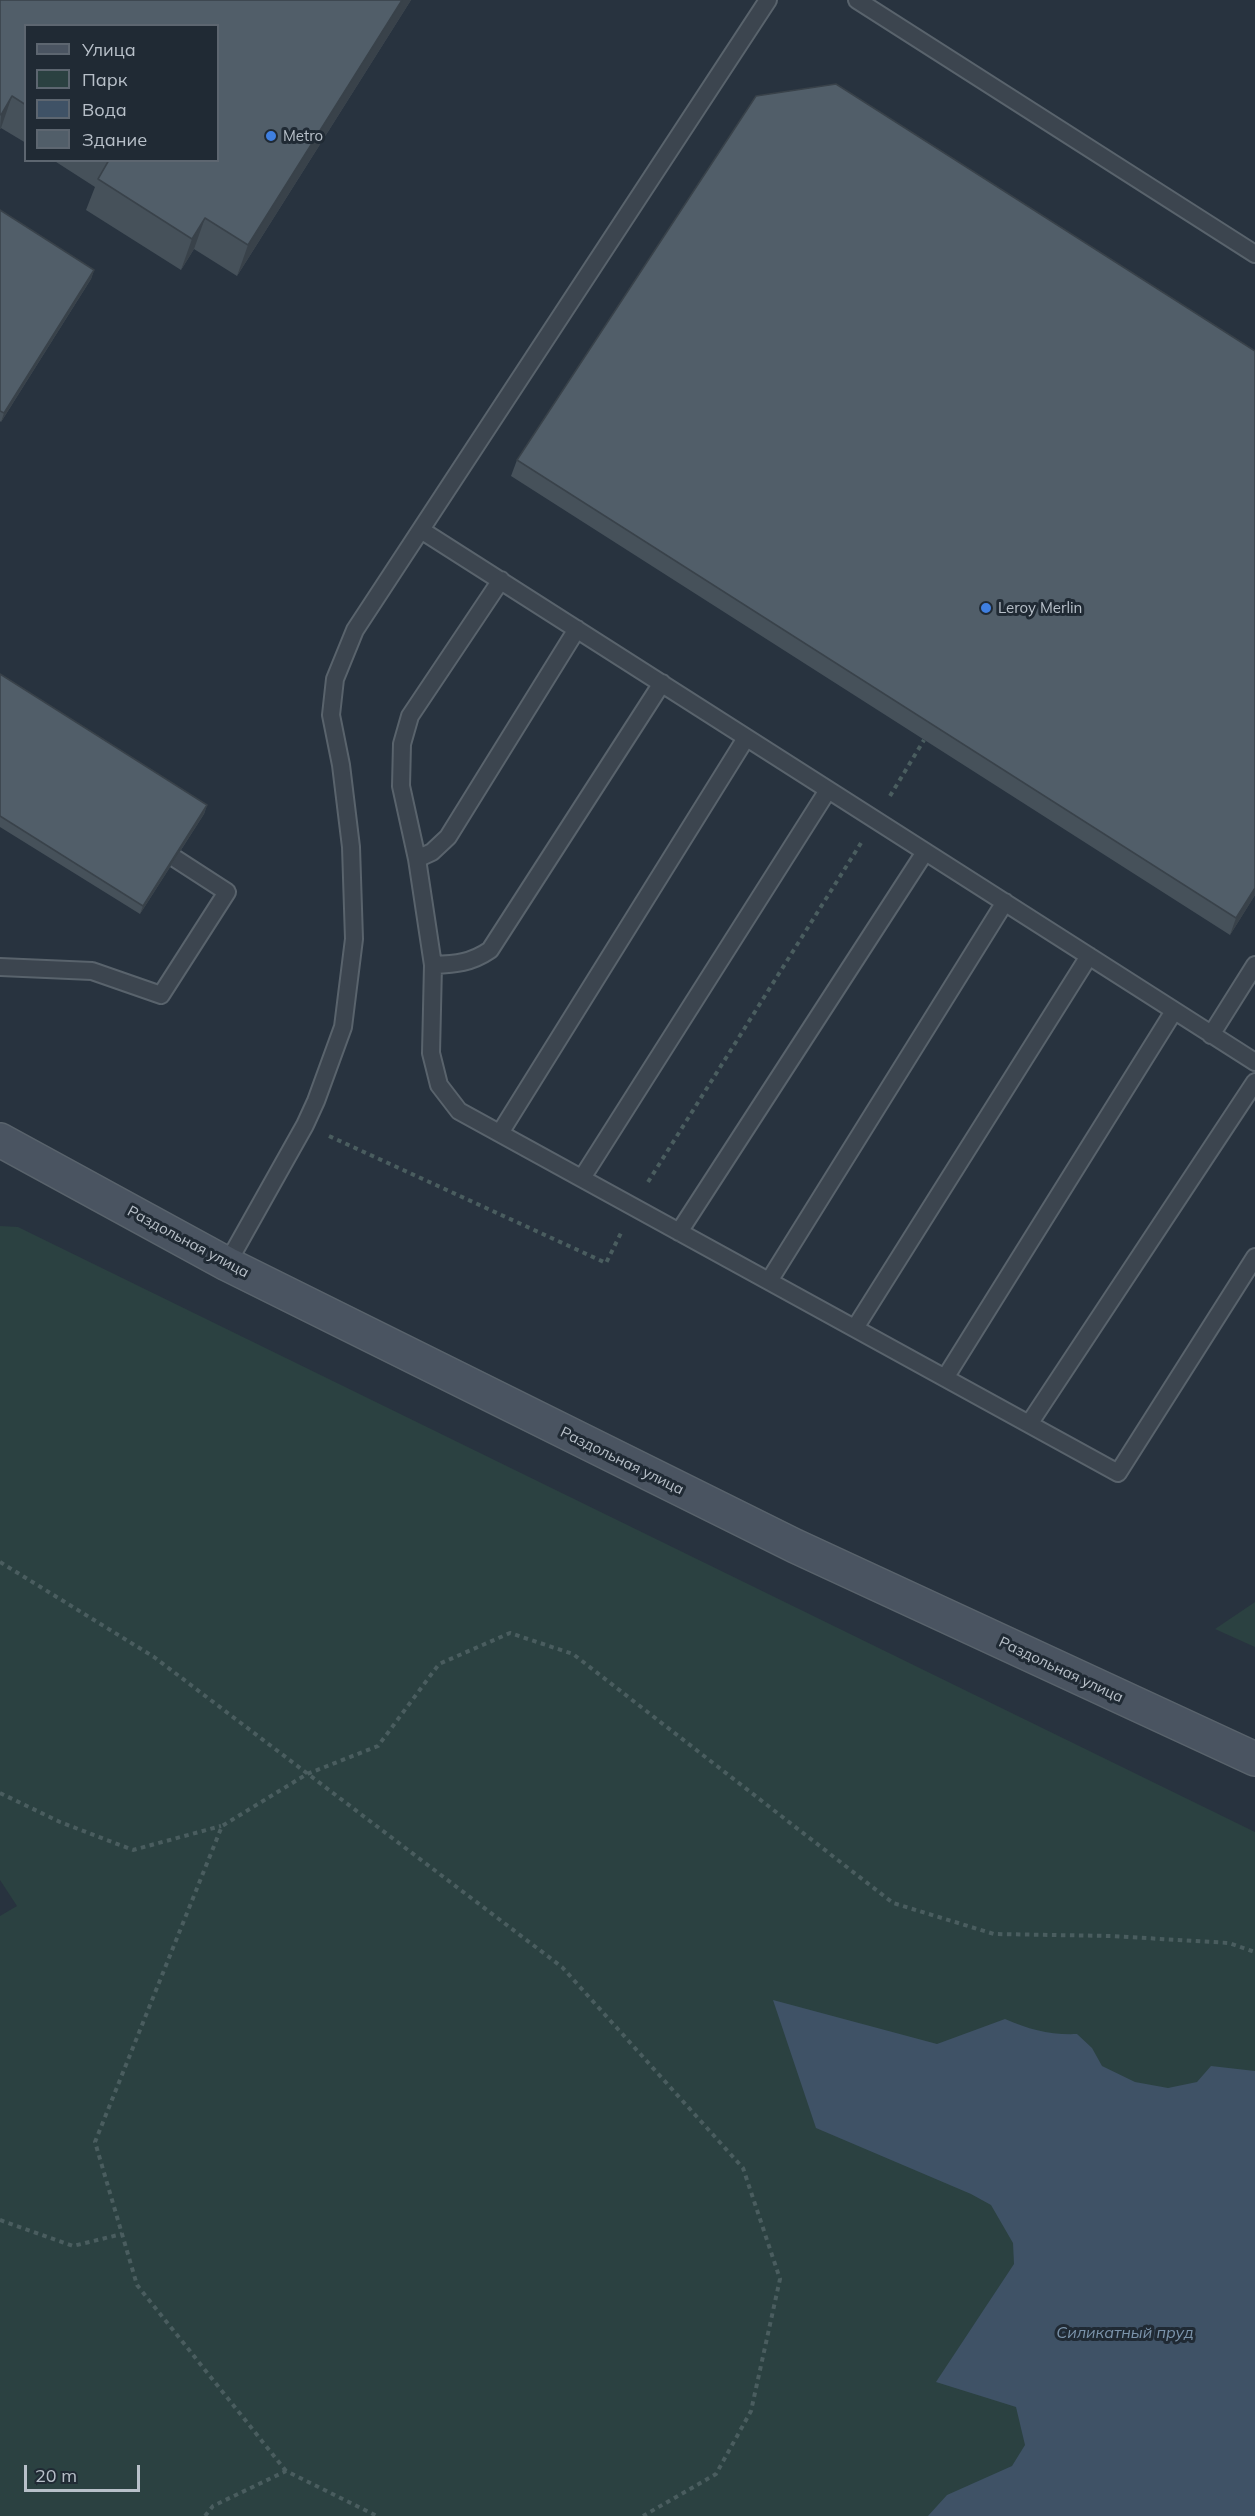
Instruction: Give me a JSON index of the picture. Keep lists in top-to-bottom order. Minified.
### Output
{"streets":{"main road":["Раздольная улица"]},"water":["Силикатный пруд"],"places":["Metro","Leroy Merlin"],"legend":["Улица","Парк","Вода","Здание"],"scale_bar":"20 m"}
